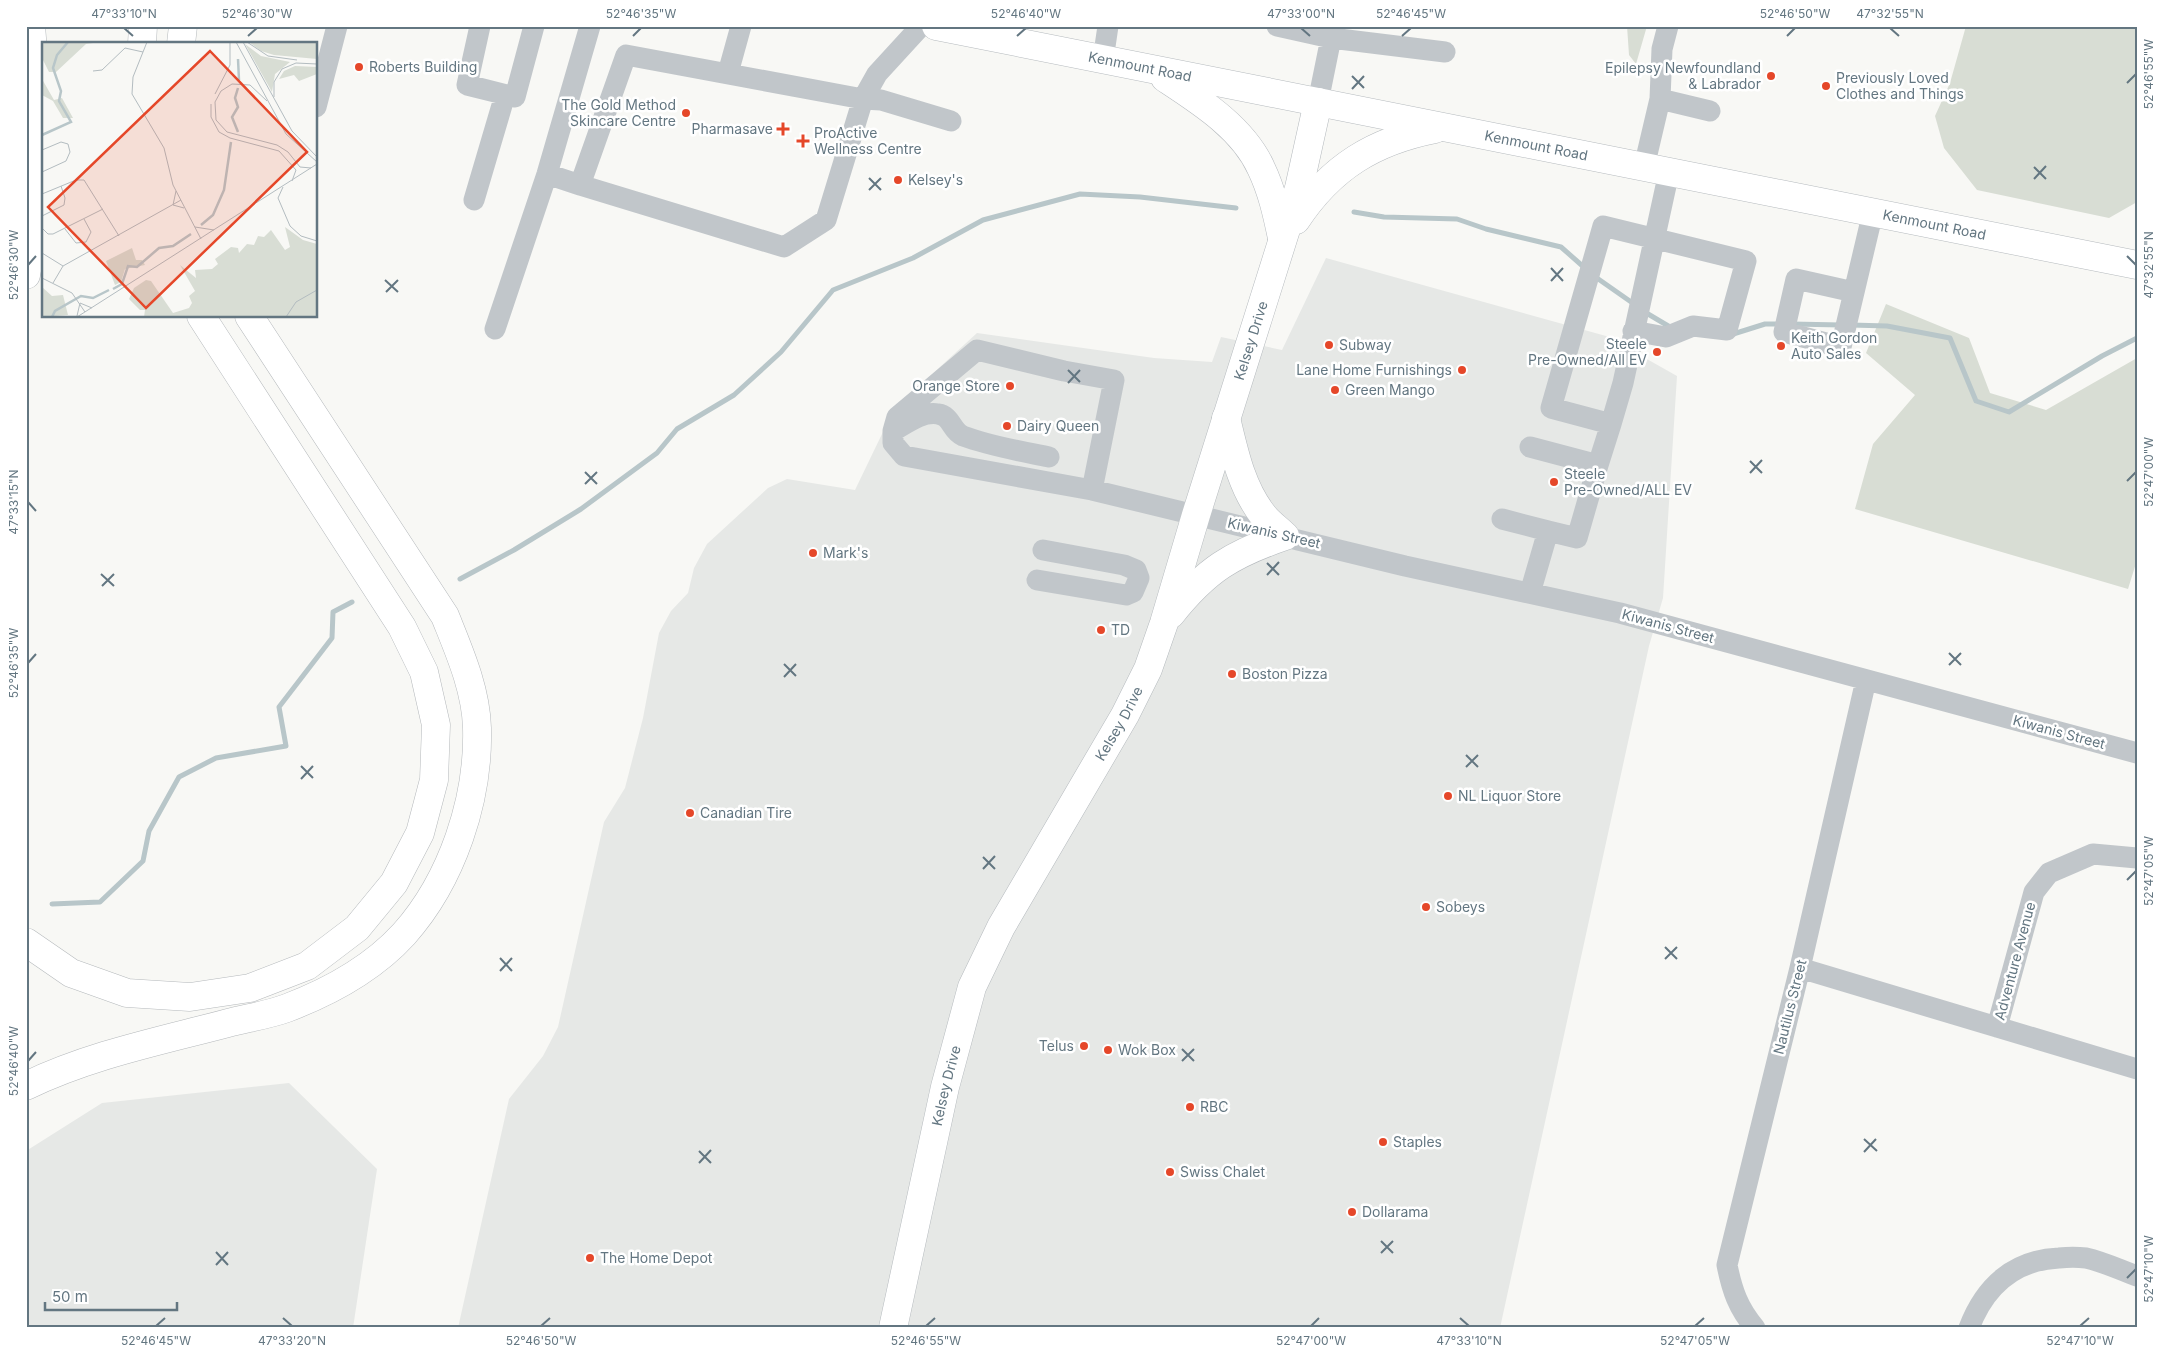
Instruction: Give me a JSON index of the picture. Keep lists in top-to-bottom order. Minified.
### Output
{"streets":{"main road":["Kenmount Road","Kelsey Drive"],"street":["Kiwanis Street","Adventure Avenue","Nautilus Street"]},"crossings":[["Kenmount Road","Kelsey Drive"],["Kelsey Drive","Kiwanis Street"],["Kiwanis Street","Nautilus Street"],["Adventure Avenue","Nautilus Street"]],"places":{"other":["Roberts Building","Epilepsy Newfoundland & Labrador","Previously Loved Clothes and Things","The Gold Method Skincare Centre","Kelsey's","Subway","Keith Gordon Auto Sales","Steele Pre-Owned/All EV","Lane Home Furnishings","Orange Store","Green Mango","Dairy Queen","Steele Pre-Owned/ALL EV","Mark's","TD","Boston Pizza","NL Liquor Store","Canadian Tire","Sobeys","Telus","Wok Box","RBC","Staples","Swiss Chalet","Dollarama","The Home Depot"],"health":["Pharmasave","ProActive Wellness Centre"]},"scale_bar":"50 m","coordinates":["47°33'10\"N","52°46'30\"W","52°46'35\"W","52°46'40\"W","47°33'00\"N","52°46'45\"W","52°46'50\"W","47°32'55\"N","52°46'55\"W","52°47'00\"W","47°33'15\"N","52°47'05\"W","52°47'10\"W","47°33'20\"N"]}
